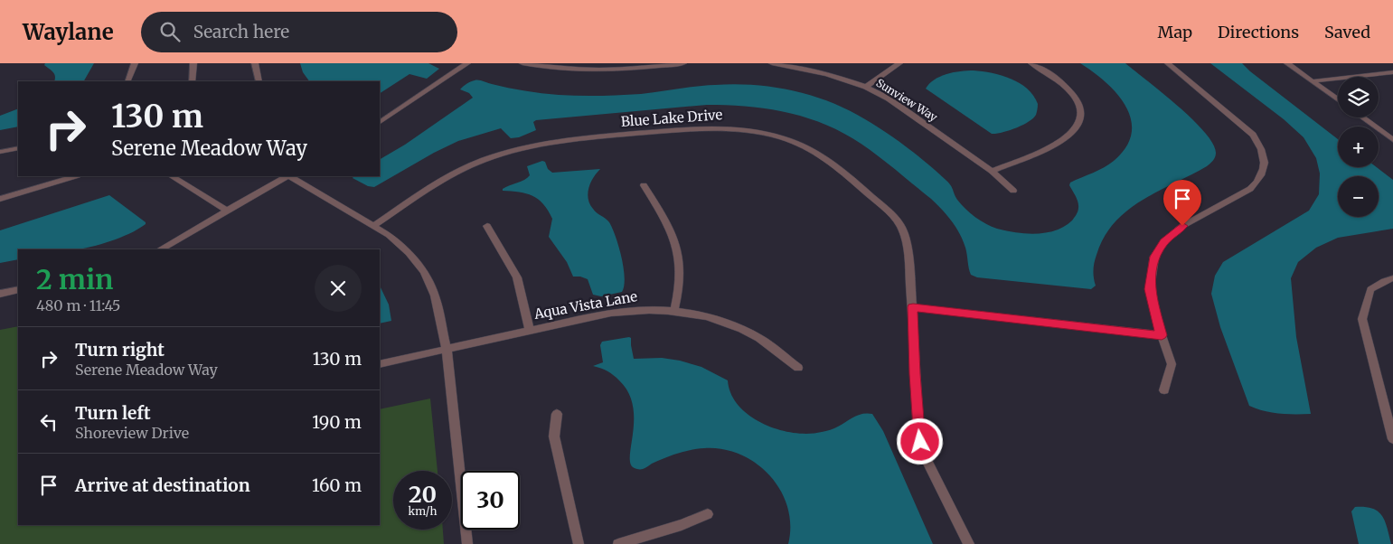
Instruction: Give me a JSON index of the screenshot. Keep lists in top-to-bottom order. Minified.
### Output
{"streets":{"street":["Sunview Way","Blue Lake Drive","Aqua Vista Lane"]},"page":{"header":"Waylane","search":"Search here","nav":["Map","Directions","Saved"],"map_buttons":["+","−"],"turn":["130 m","Serene Meadow Way"],"heading":["2 min","480 m · 11:45"],"list":[{"name":"Turn right","note":"Serene Meadow Way","value":"130 m"},{"name":"Turn left","note":"Shoreview Drive","value":"190 m"},{"name":"Arrive at destination","value":"160 m"}],"speed":"20 km/h","limit":"30"}}
